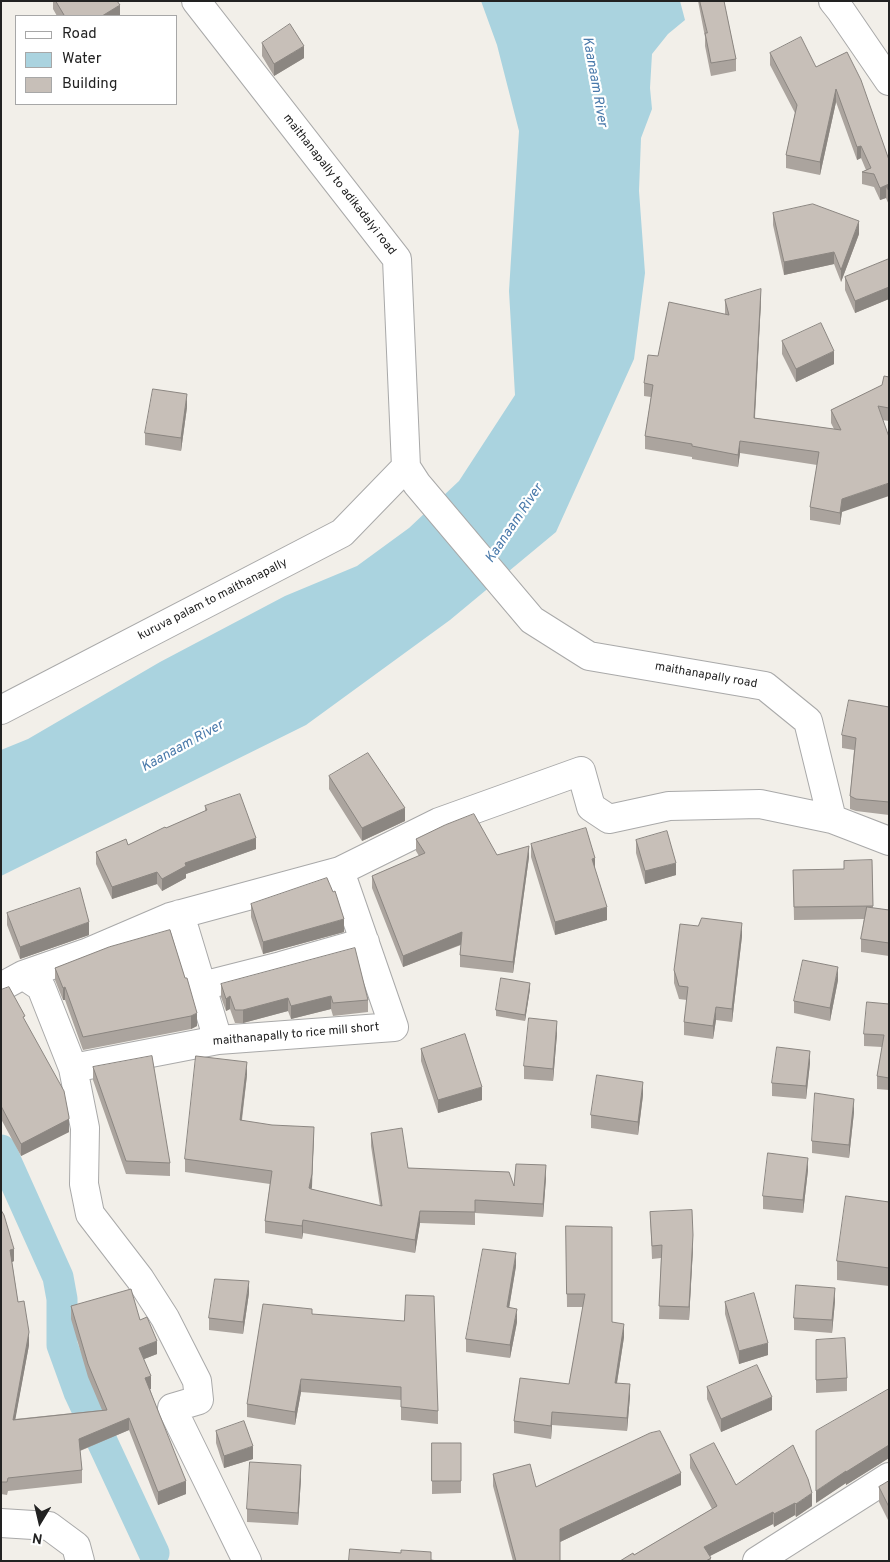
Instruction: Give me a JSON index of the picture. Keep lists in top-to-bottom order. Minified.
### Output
{"streets":{"street":["maithanapally to adikadalyi road","kuruva palam to maithanapally","maithanapally road","maithanapally to rice mill short"]},"crossings":[["maithanapally to adikadalyi road","kuruva palam to maithanapally"],["maithanapally to adikadalyi road","maithanapally road"],["kuruva palam to maithanapally","maithanapally road"]],"water":["Kaanaam River"],"legend":["Road","Water","Building"],"north":"bottom"}
